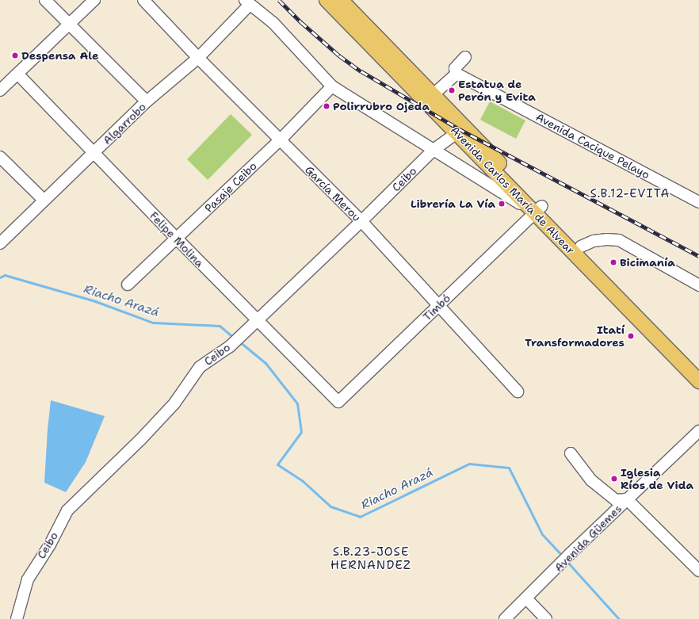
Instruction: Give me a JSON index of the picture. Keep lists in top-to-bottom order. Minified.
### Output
{"streets":{"main road":["Avenida Carlos María de Alvear"],"street":["Algarrobo","Avenida Cacique Pelayo","Ceibo","Pasaje Ceibo","García Merou","Felipe Molina","Timbó","Avenida Güemes"]},"crossings":[["Algarrobo","García Merou"],["Algarrobo","Felipe Molina"],["Ceibo","Avenida Carlos María de Alvear"],["Ceibo","García Merou"],["Ceibo","Felipe Molina"],["Pasaje Ceibo","García Merou"],["Pasaje Ceibo","Felipe Molina"],["Avenida Carlos María de Alvear","Timbó"],["García Merou","Timbó"],["Felipe Molina","Timbó"]],"districts":["S.B.12-EVITA","S.B.23-JOSE HERNANDEZ"],"water":["Riacho Arazá"],"places":["Despensa Ale","Estatua de Perón y Evita","Polirrubro Ojeda","Librería La Vía","Bicimanía","Itatí Transformadores","Iglesia Ríos de Vida"]}
